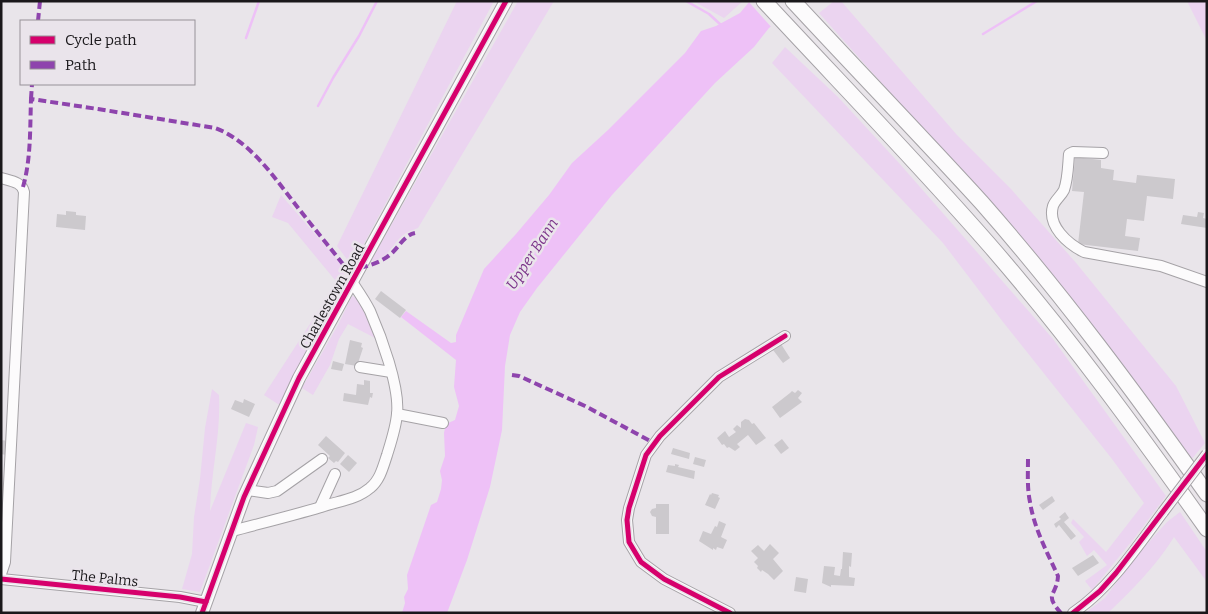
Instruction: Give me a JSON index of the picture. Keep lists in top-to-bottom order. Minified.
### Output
{"streets":{"main road":["Charlestown Road"],"street":["The Palms"]},"crossings":[["Charlestown Road","The Palms"]],"water":["Upper Bann"],"legend":["Cycle path","Path"]}
